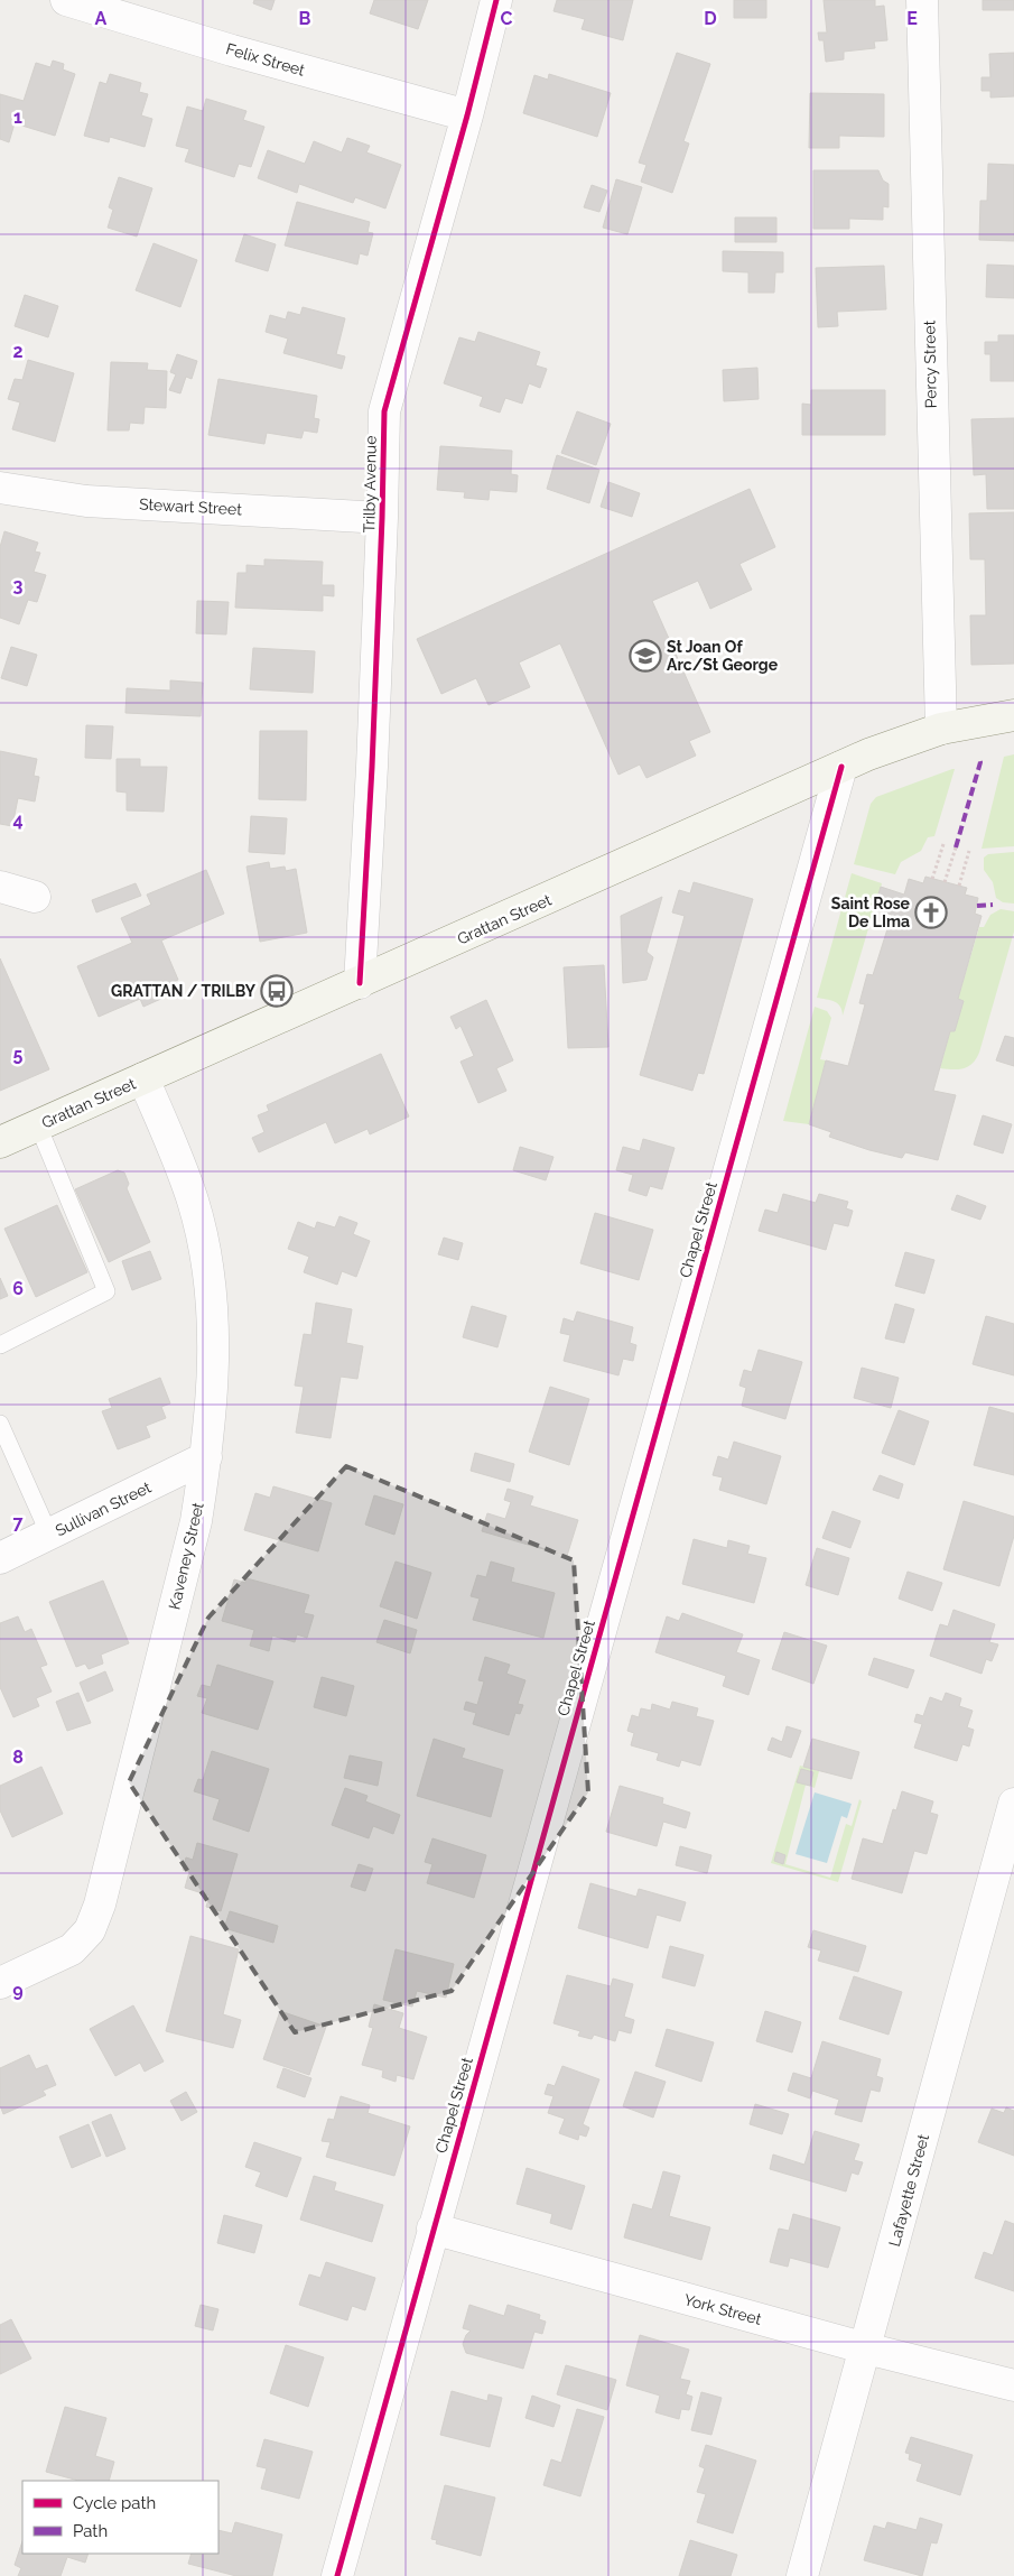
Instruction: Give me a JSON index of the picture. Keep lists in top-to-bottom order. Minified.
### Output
{"streets":{"main road":["Grattan Street"],"street":["Felix Street","Percy Street","Trilby Avenue","Stewart Street","Chapel Street","Sullivan Street","Kaveney Street","Lafayette Street","York Street"]},"crossings":[["Felix Street","Trilby Avenue"],["Percy Street","Grattan Street"],["Trilby Avenue","Stewart Street"],["Trilby Avenue","Grattan Street"],["Grattan Street","Chapel Street"],["Grattan Street","Kaveney Street"],["Chapel Street","York Street"],["Sullivan Street","Kaveney Street"],["Lafayette Street","York Street"]],"places":{"school or university":["St Joan Of Arc/St George"],"church":["Saint Rose De LIma"],"bus stop":["GRATTAN / TRILBY"]},"legend":["Cycle path","Path"],"grid":{"columns":["A","B","C","D","E"],"rows":["1","2","3","4","5","6","7","8","9"]}}
